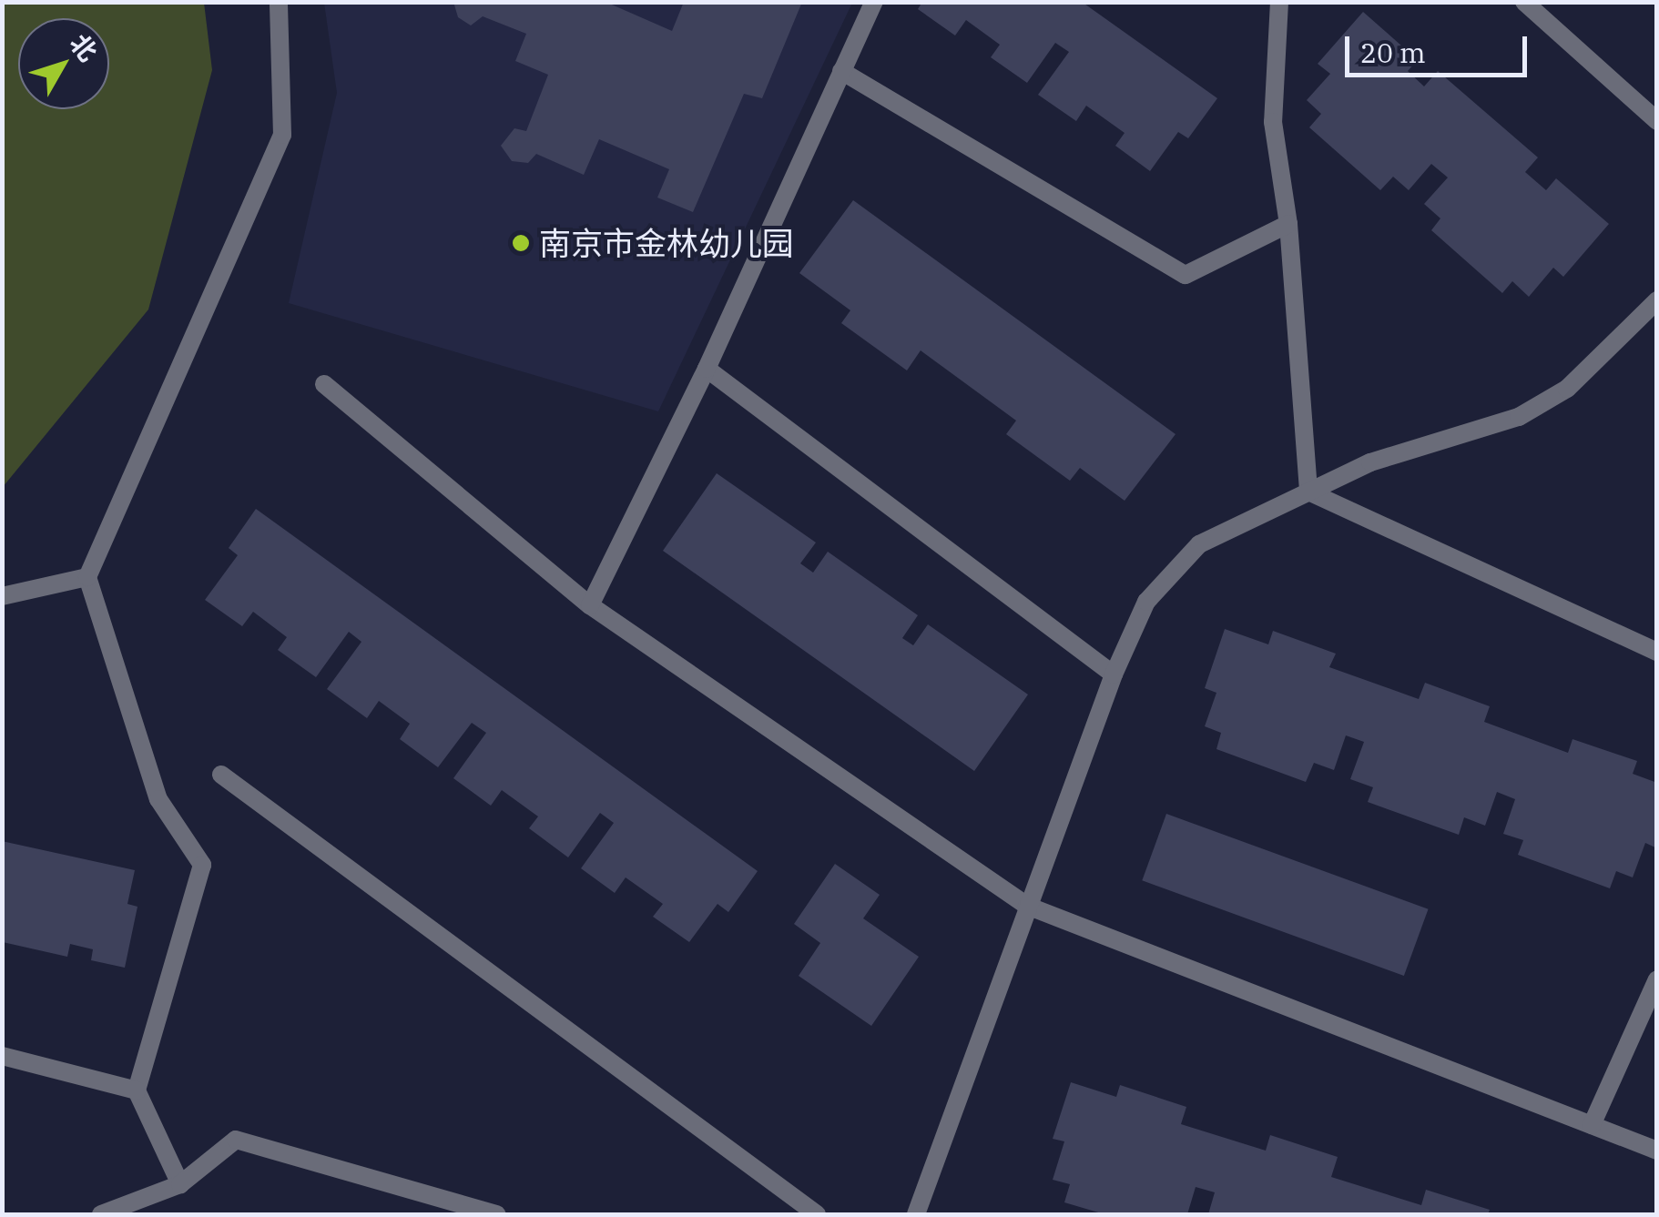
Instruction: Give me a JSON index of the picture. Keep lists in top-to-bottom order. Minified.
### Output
{"places":["南京市金林幼儿园"],"scale_bar":"20 m","north":"top right"}
